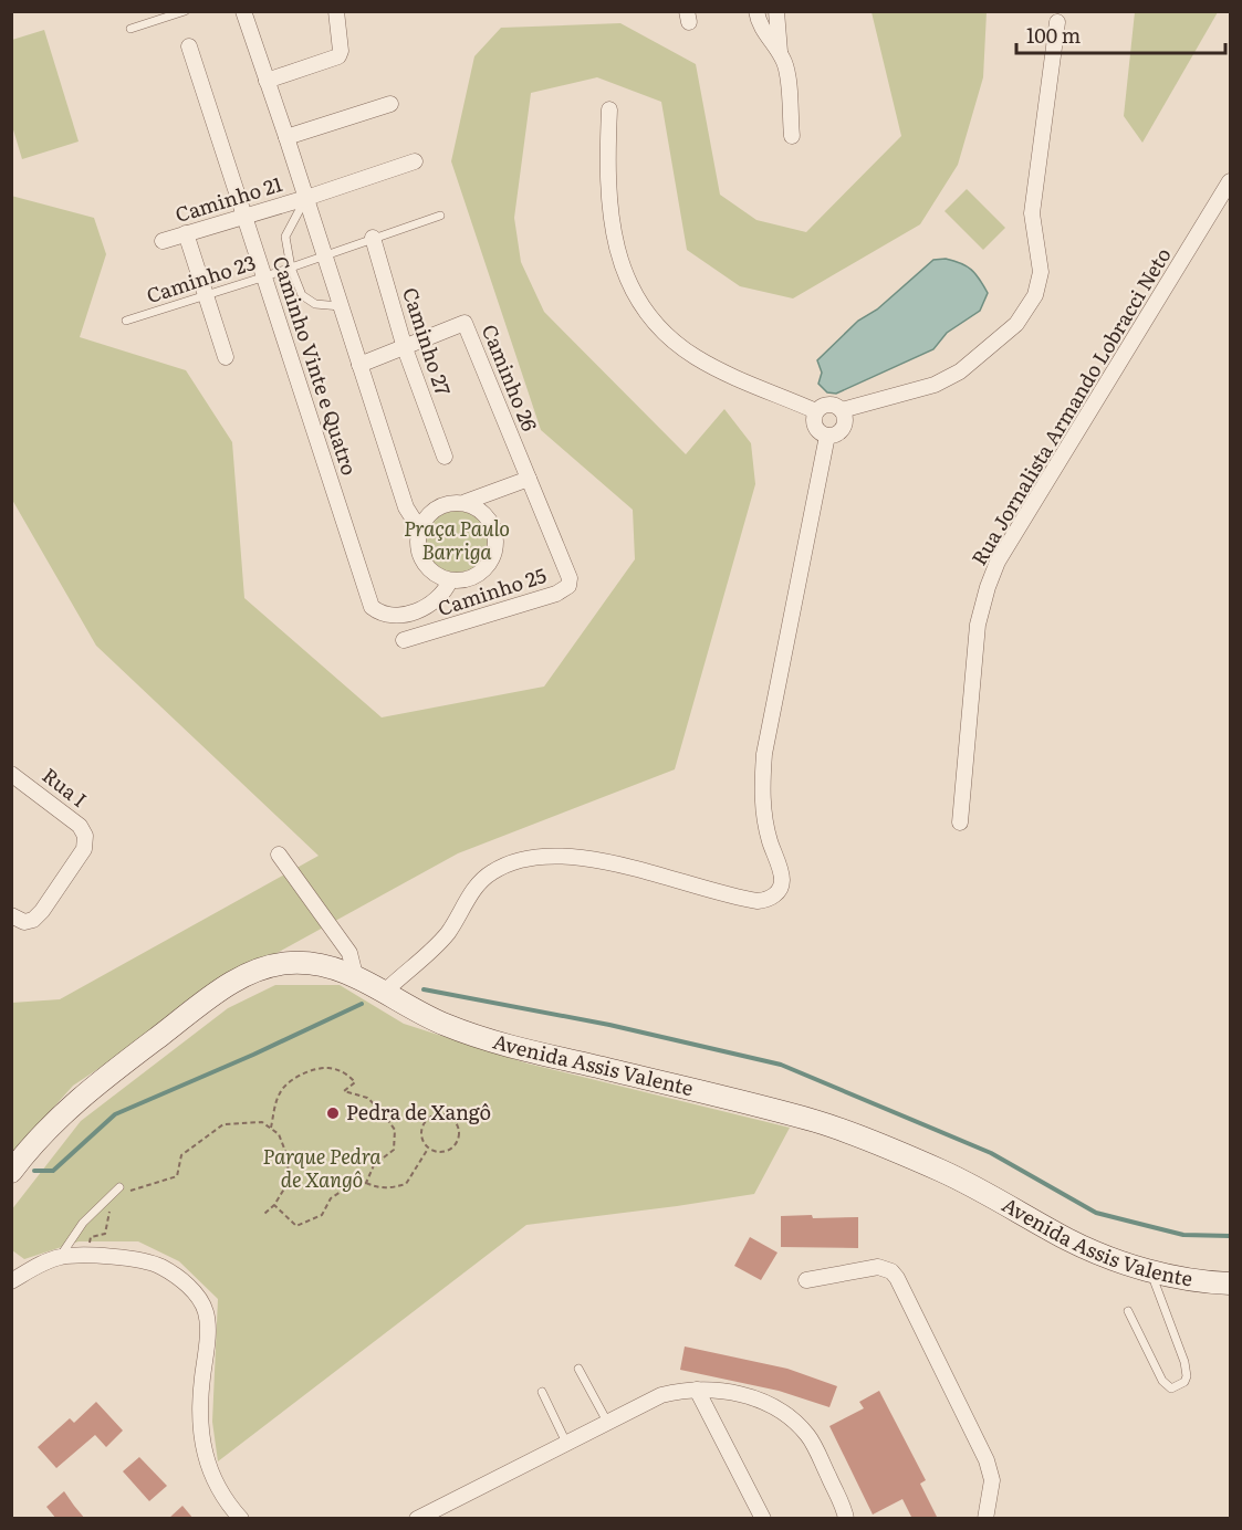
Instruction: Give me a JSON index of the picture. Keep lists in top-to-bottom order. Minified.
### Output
{"streets":{"main road":["Avenida Assis Valente"],"street":["Caminho 21","Caminho 27","Caminho Vinte e Quatro","Caminho 26","Rua Jornalista Armando Lobracci Neto","Caminho 25","Rua I"],"lane":["Caminho 23"]},"crossings":[["Caminho 21","Caminho Vinte e Quatro"],["Caminho 23","Caminho 27"],["Caminho 23","Caminho Vinte e Quatro"],["Caminho 27","Caminho 26"],["Caminho 26","Caminho 25"]],"parks":["Praça Paulo Barriga","Parque Pedra de Xangô"],"places":["Pedra de Xangô"],"scale_bar":"100 m"}
